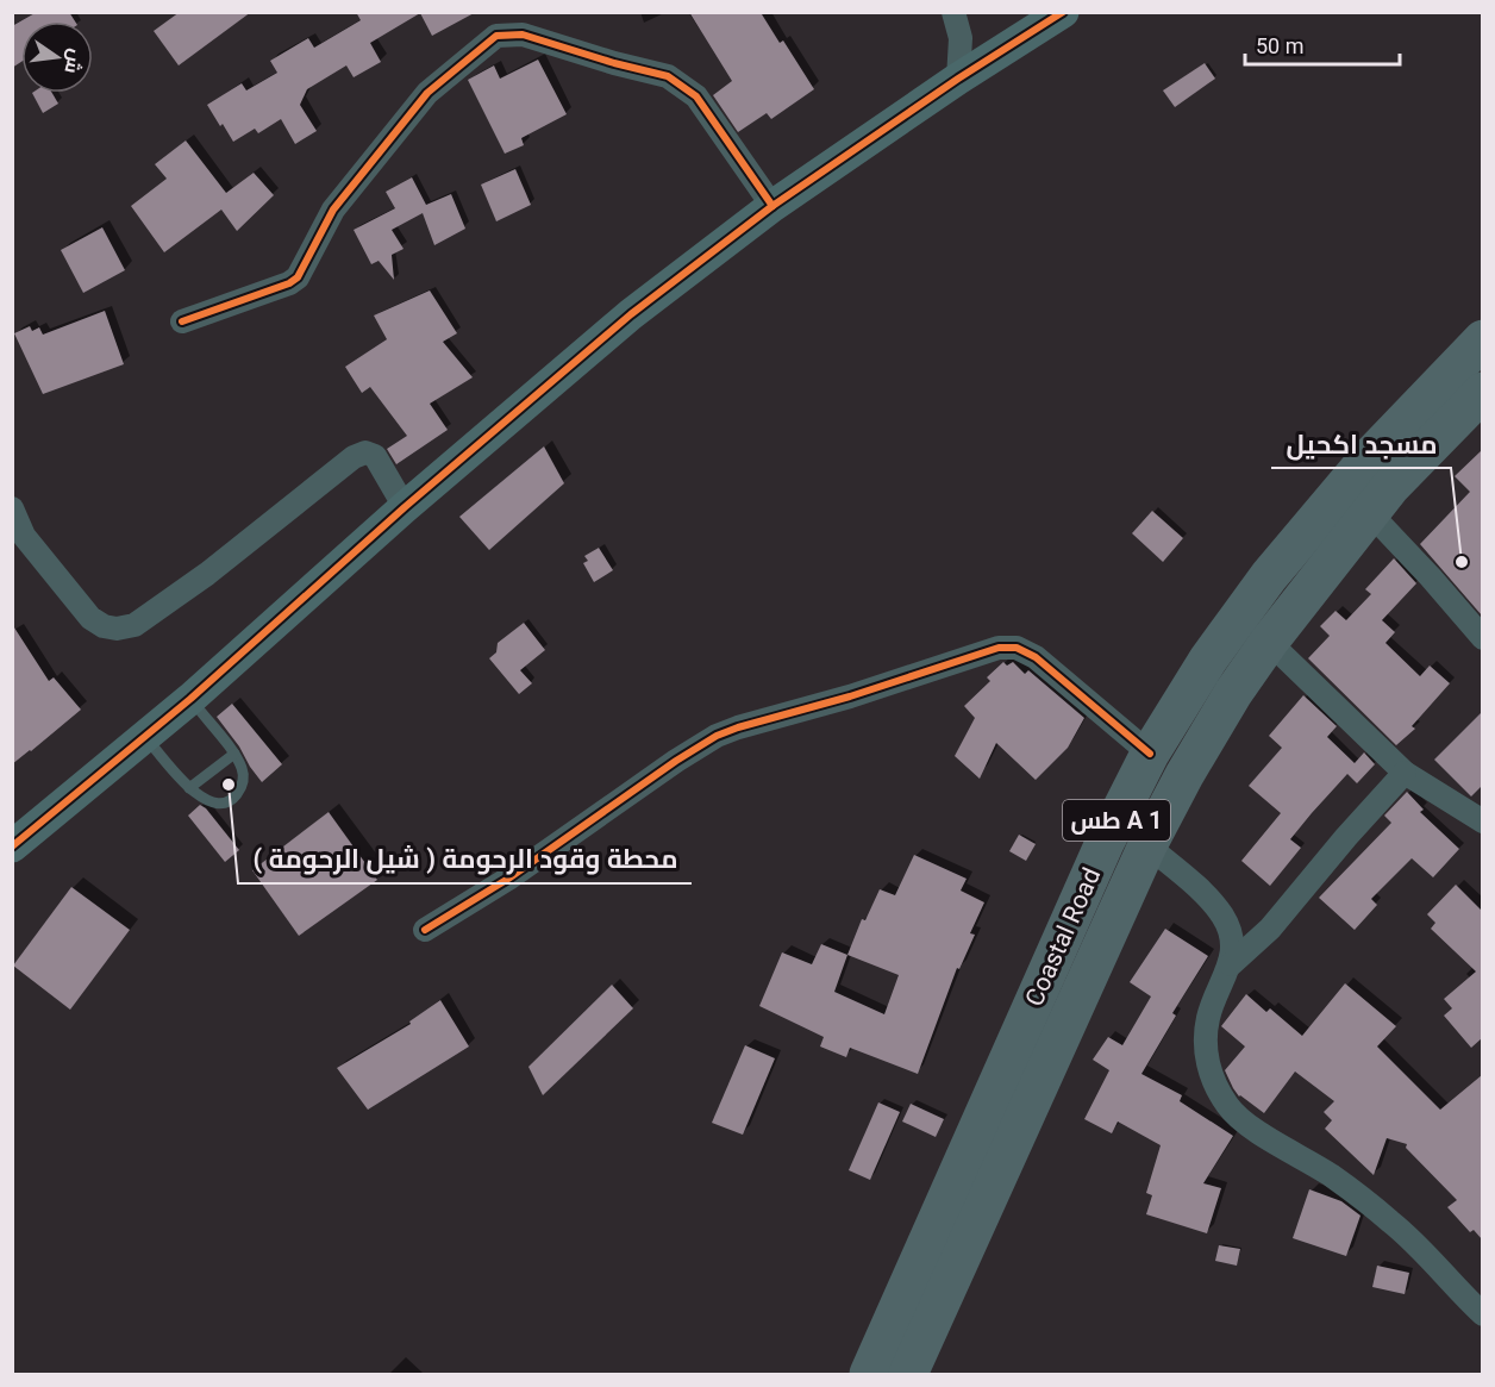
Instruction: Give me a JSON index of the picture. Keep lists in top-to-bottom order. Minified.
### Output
{"streets":{"highway":["طس A 1","Coastal Road"]},"places":["مسجد اكحيل","( محطة وقود الرحومة ( شيل الرحومة"],"scale_bar":"50 m","north":"right"}
